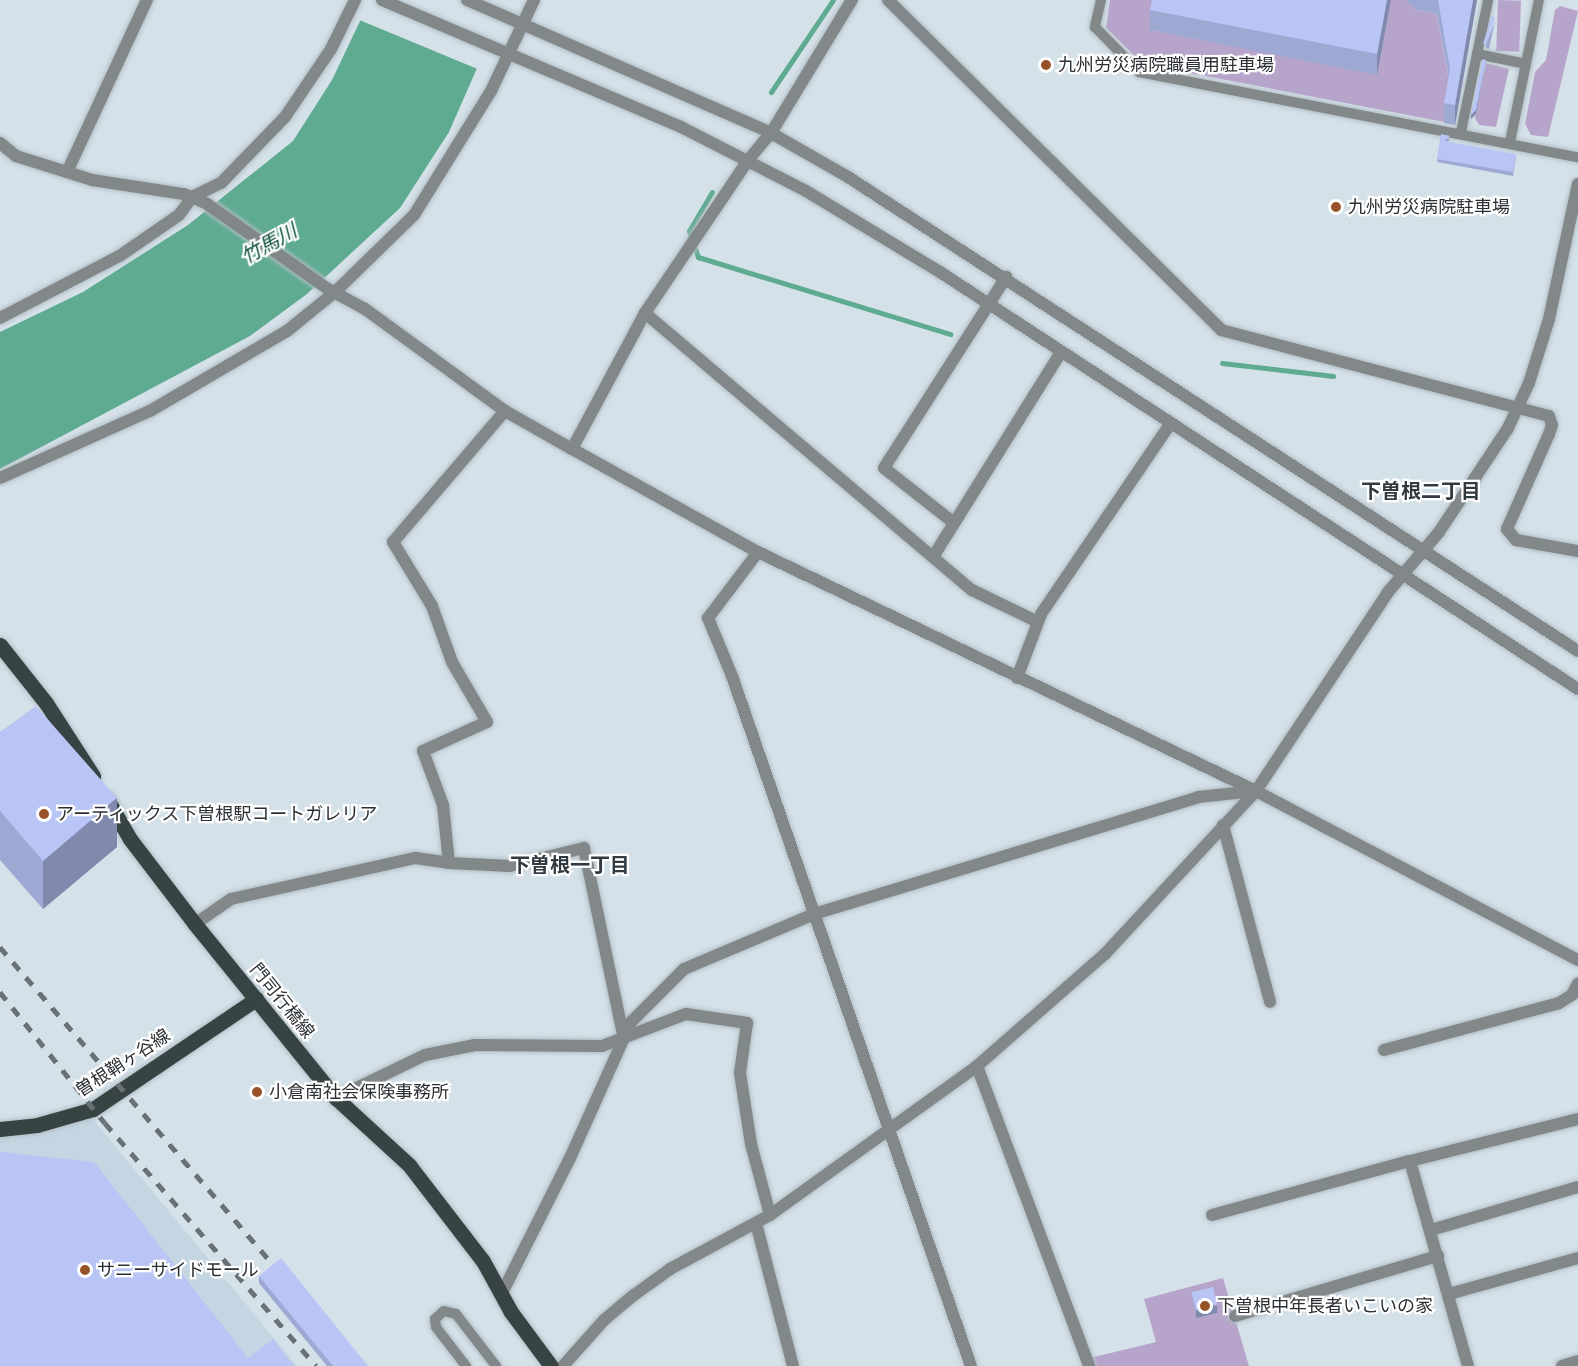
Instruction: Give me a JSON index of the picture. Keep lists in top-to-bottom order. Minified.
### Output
{"streets":{"main road":["門司行橋線","曽根鞘ヶ谷線"]},"crossings":[["門司行橋線","曽根鞘ヶ谷線"]],"districts":["下曽根二丁目","下曽根一丁目"],"water":["竹馬川"],"places":["九州労災病院職員用駐車場","九州労災病院駐車場","アーティックス下曽根駅コートガレリア","小倉南社会保険事務所","サニーサイドモール","下曽根中年長者いこいの家"]}
